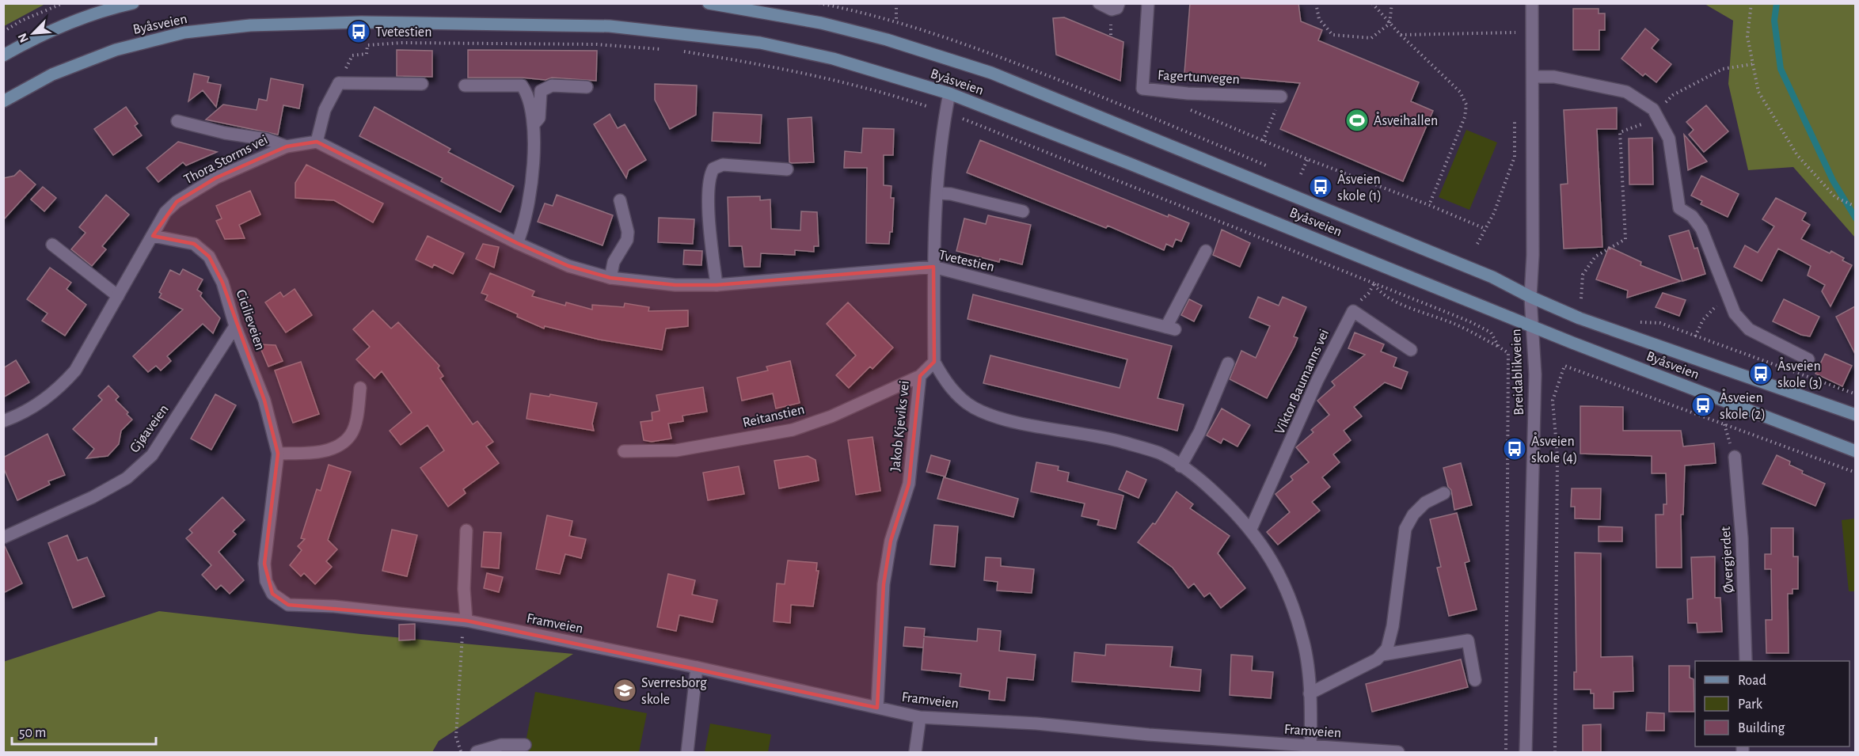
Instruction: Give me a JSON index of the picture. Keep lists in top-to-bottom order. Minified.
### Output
{"streets":{"main road":["Byåsveien"],"street":["Fagertunvegen","Thora Storms vei","Tvetestien","Cicilieveien","Breidablikveien","Viktor Baumanns vei","Reitanstien","Jakob Kjeviks vei","Gjøaveien","Øvergjerdet","Framveien"]},"crossings":[["Byåsveien","Breidablikveien"],["Thora Storms vei","Tvetestien"],["Thora Storms vei","Cicilieveien"],["Cicilieveien","Gjøaveien"],["Cicilieveien","Framveien"],["Reitanstien","Jakob Kjeviks vei"],["Jakob Kjeviks vei","Framveien"]],"places":{"bus stop":["Tvetestien","Åsveien skole (1)","Åsveien skole (3)","Åsveien skole (2)","Åsveien skole (4)"],"sports":["Åsveihallen"],"school or university":["Sverresborg skole"]},"legend":["Road","Park","Building"],"scale_bar":"50 m","north":"bottom left"}
